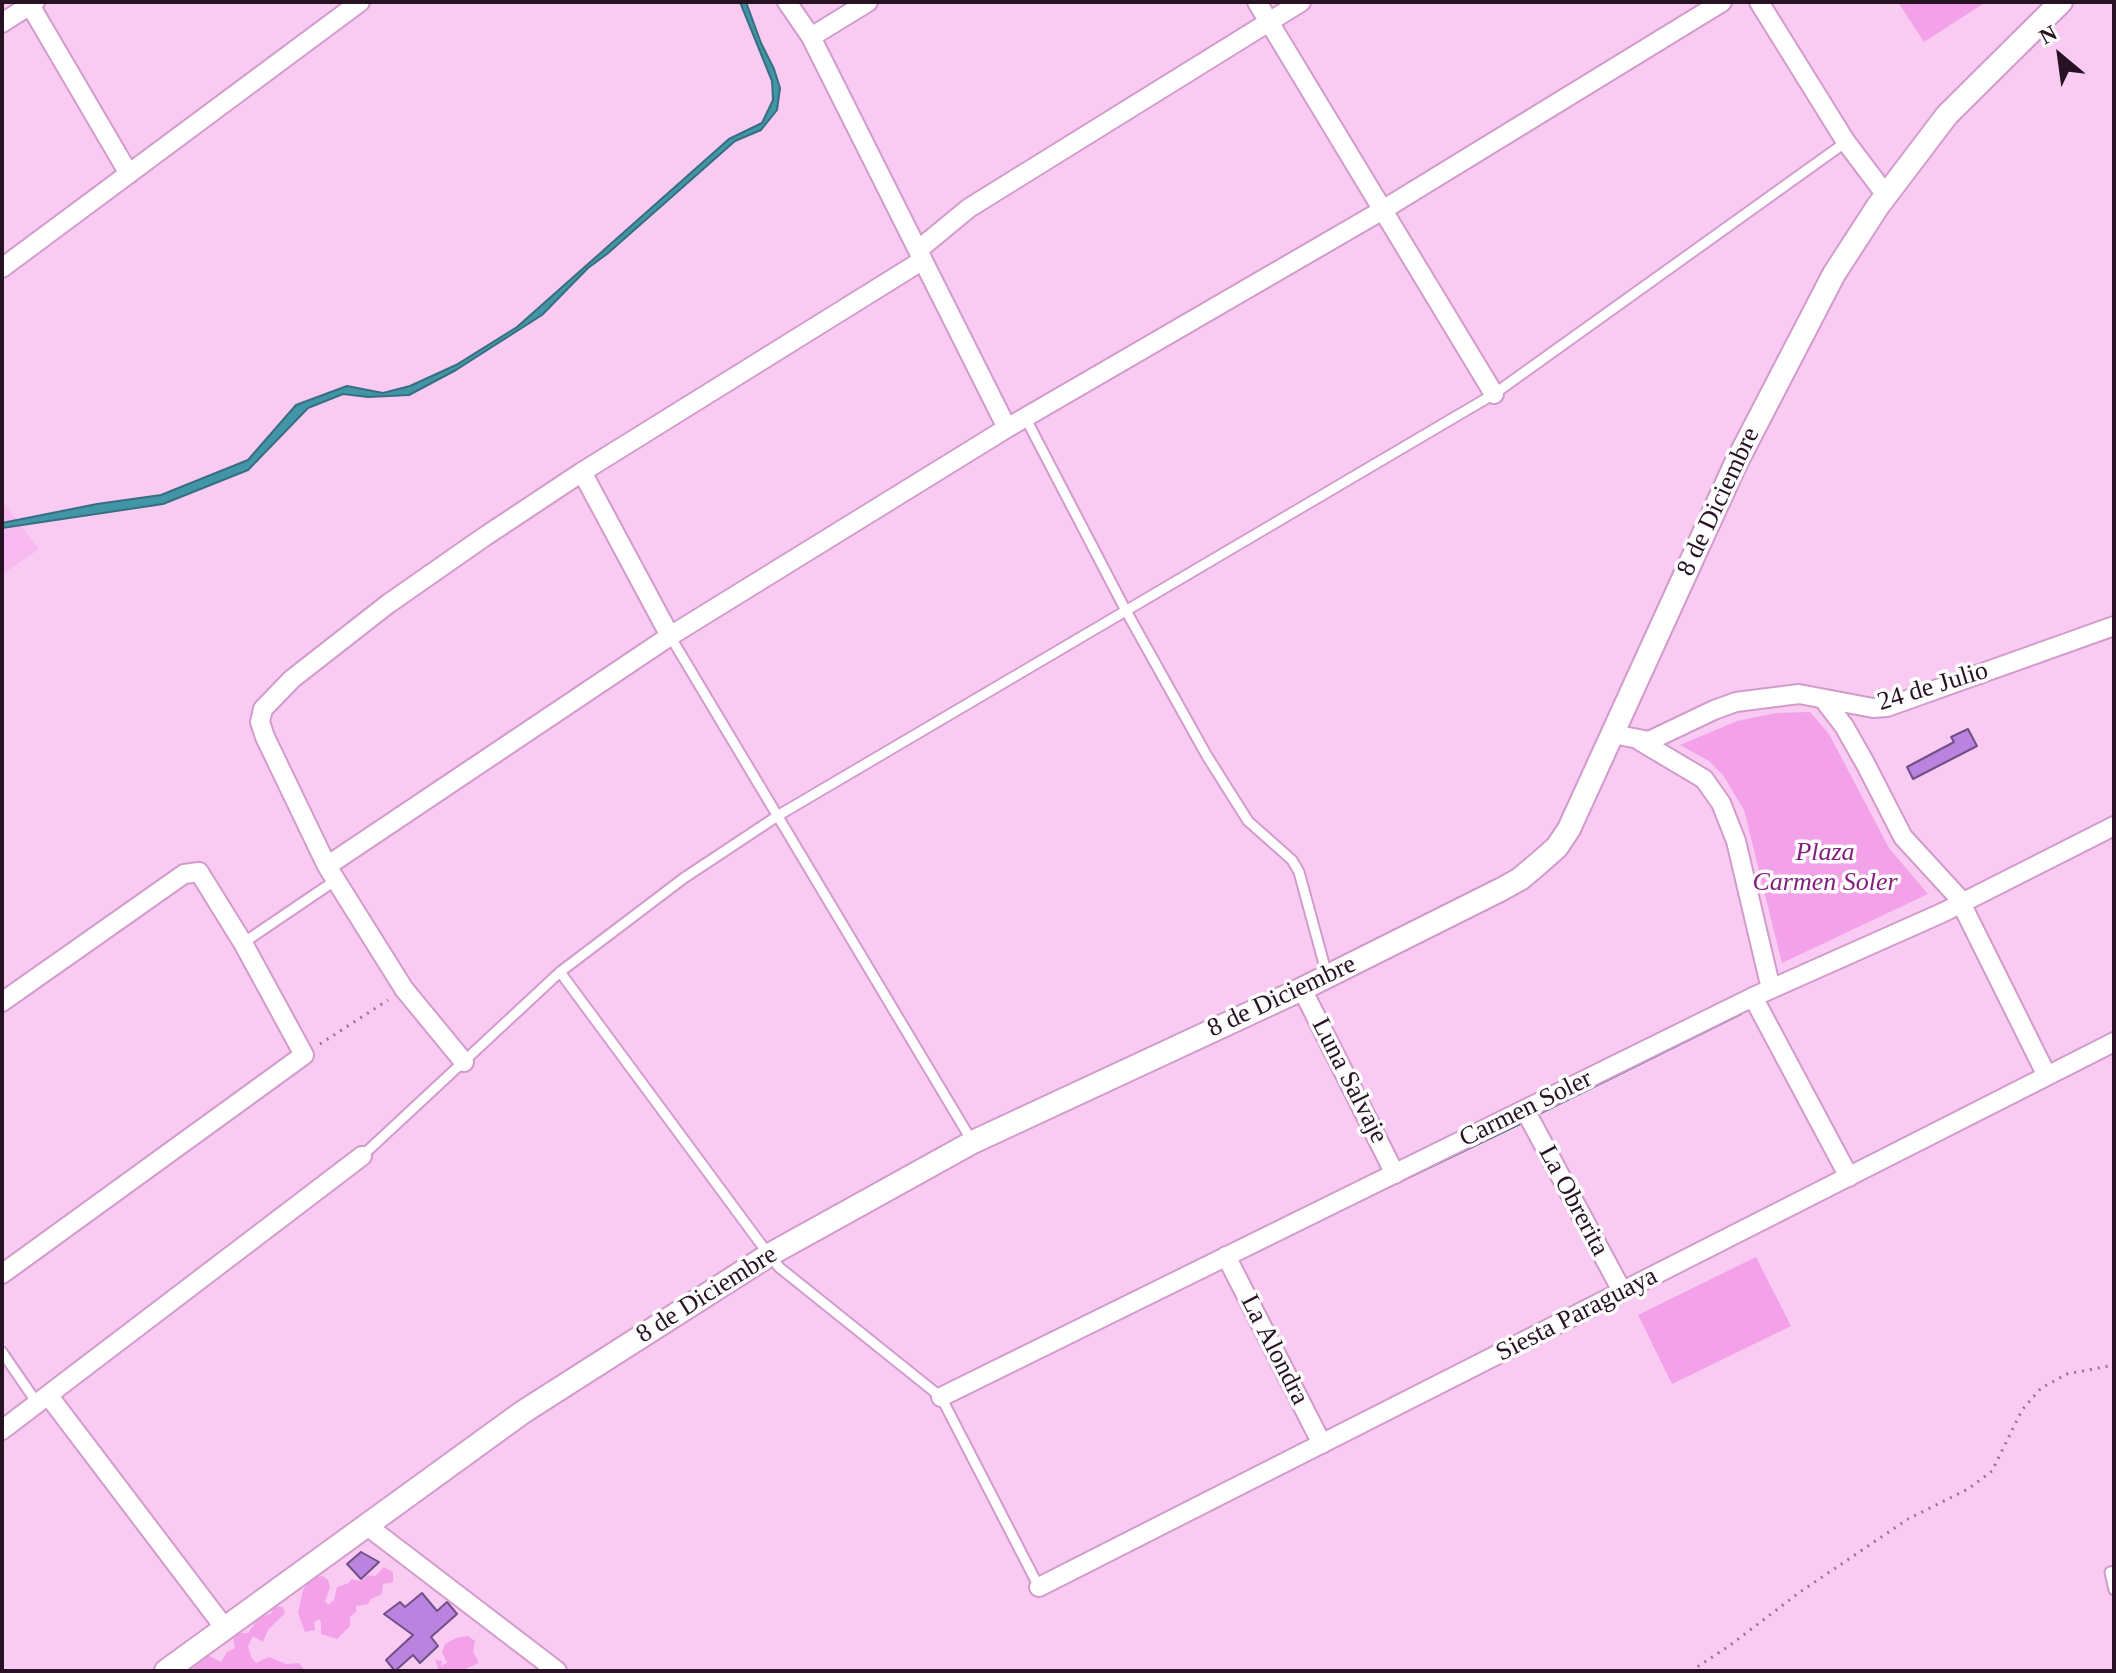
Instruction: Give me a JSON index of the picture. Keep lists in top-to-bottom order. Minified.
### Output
{"streets":{"street":["8 de Diciembre","24 de Julio","Luna Salvaje","Carmen Soler","La Obrerita","Siesta Paraguaya","La Alondra"]},"crossings":[["8 de Diciembre","Luna Salvaje"],["Luna Salvaje","Carmen Soler"],["Carmen Soler","La Obrerita"],["Carmen Soler","La Alondra"],["La Obrerita","Siesta Paraguaya"],["Siesta Paraguaya","La Alondra"]],"parks":["Plaza Carmen Soler"],"north":"top left"}
